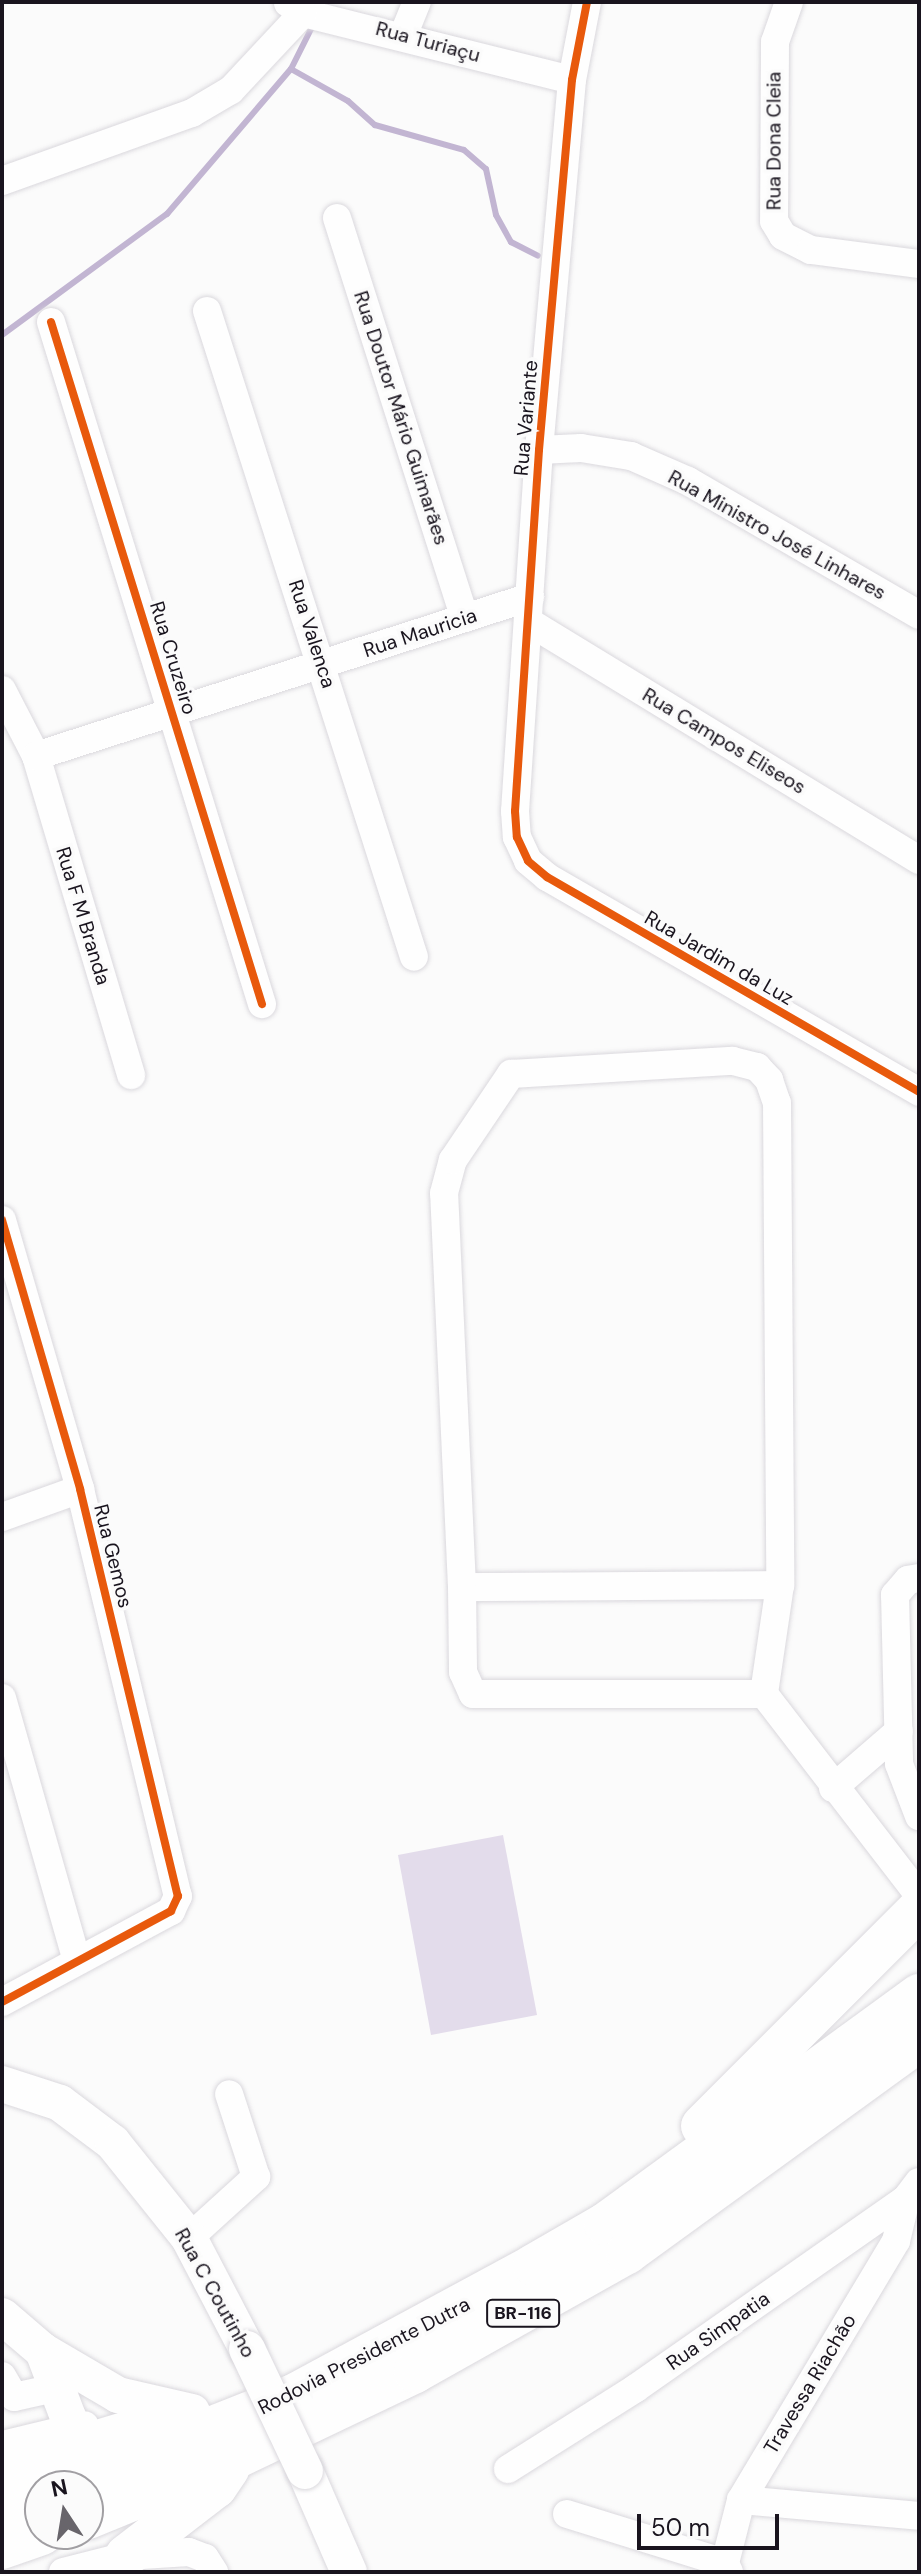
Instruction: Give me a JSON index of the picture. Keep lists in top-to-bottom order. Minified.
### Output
{"streets":{"highway":["BR-116","Rodovia Presidente Dutra"],"main road":["Rua C Coutinho"],"street":["Rua Turiaçu","Rua Dona Cleia","Rua Doutor Mário Guimarães","Rua Variante","Rua Ministro José Linhares","Rua Mauricia","Rua Valenca","Rua Cruzeiro","Rua Campos Eliseos","Rua F M Branda","Rua Jardim da Luz","Rua Gemos","Rua Simpatia","Travessa Riachão"]},"crossings":[["Rua Turiaçu","Rua Variante"],["Rua Doutor Mário Guimarães","Rua Mauricia"],["Rua Variante","Rua Ministro José Linhares"],["Rua Variante","Rua Mauricia"],["Rua Variante","Rua Campos Eliseos"],["Rua Variante","Rua Jardim da Luz"],["Rua Mauricia","Rua Valenca"],["Rua Mauricia","Rua Cruzeiro"],["Rua Mauricia","Rua Campos Eliseos"],["Rua Mauricia","Rua F M Branda"],["Rua Simpatia","Travessa Riachão"]],"scale_bar":"50 m","north":"top"}
